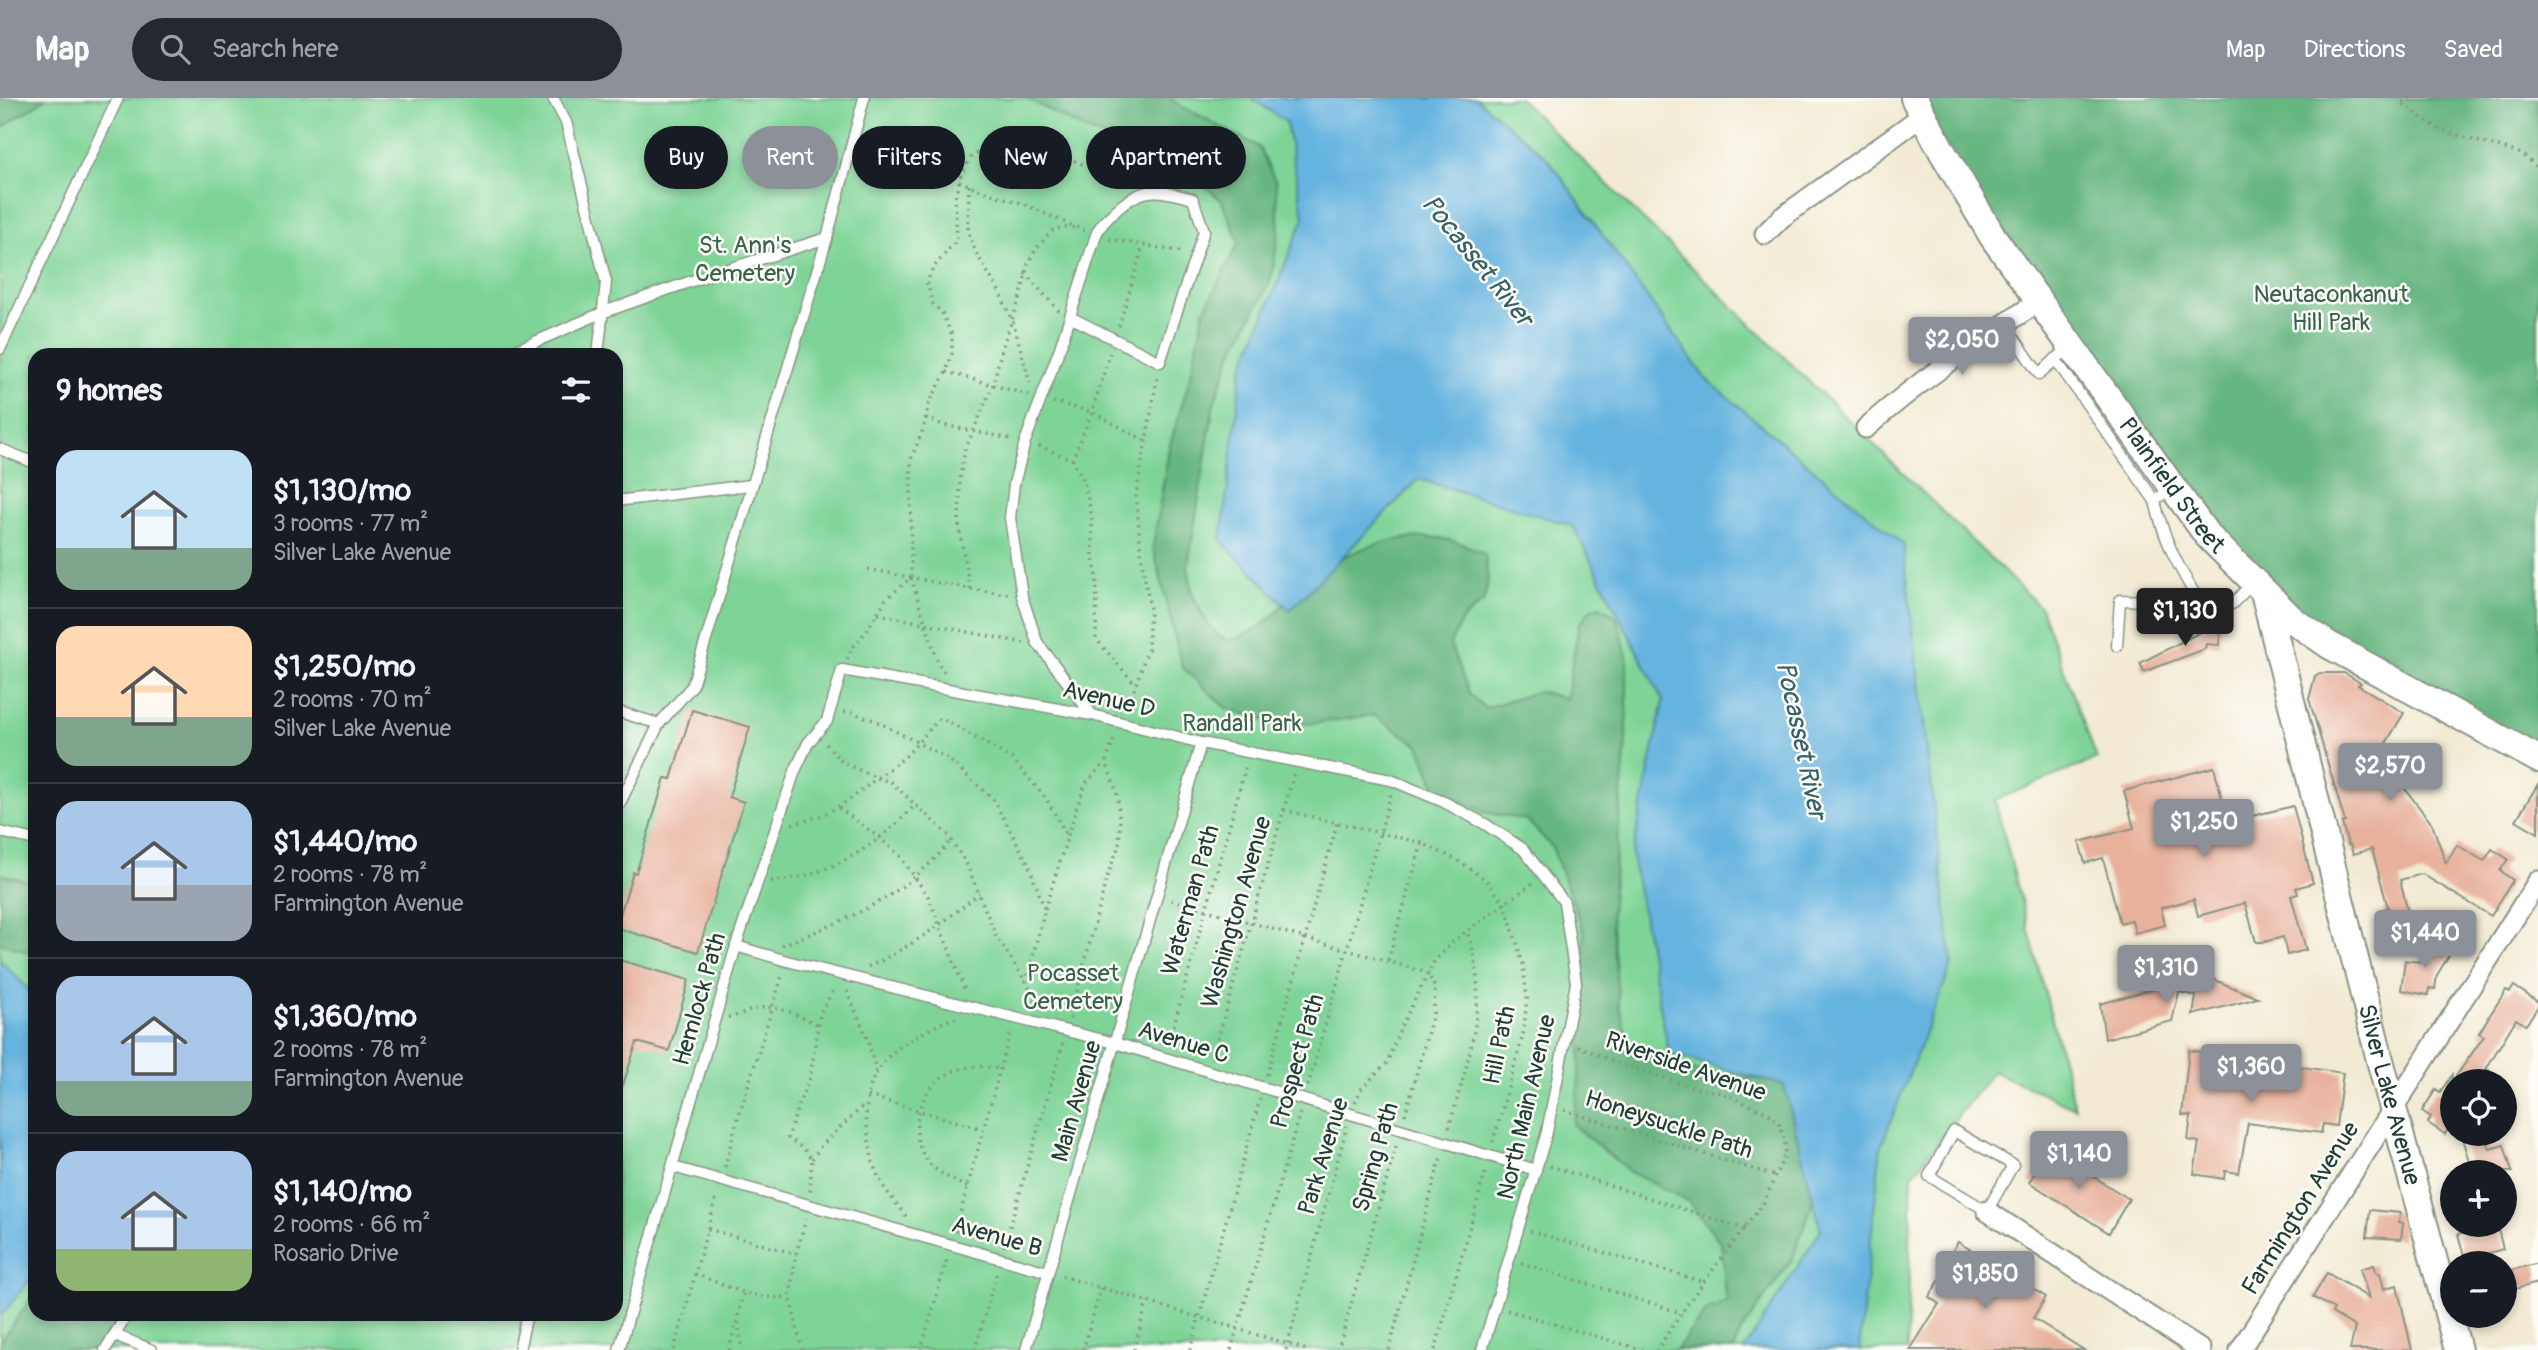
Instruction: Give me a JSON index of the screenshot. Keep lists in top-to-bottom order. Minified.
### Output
{"streets":{"main road":["Plainfield Street","Silver Lake Avenue"],"street":["Farmington Avenue"],"lane":["Avenue D","Hemlock Path","Avenue C","Main Avenue","North Main Avenue","Avenue B"],"path":["Waterman Path","Washington Avenue","Hill Path","Prospect Path","Riverside Avenue","Honeysuckle Path","Park Avenue","Spring Path"]},"crossings":[["Plainfield Street","Silver Lake Avenue"],["Avenue D","Waterman Path"],["Avenue D","Washington Avenue"],["Avenue D","Hemlock Path"],["Avenue D","Prospect Path"],["Avenue D","Main Avenue"],["Avenue D","North Main Avenue"],["Avenue D","Park Avenue"],["Waterman Path","Avenue C"],["Washington Avenue","Avenue C"],["Washington Avenue","Hill Path"],["Hemlock Path","Avenue C"],["Hemlock Path","Avenue B"],["Avenue C","Hill Path"],["Avenue C","Prospect Path"],["Avenue C","Main Avenue"],["Avenue C","North Main Avenue"],["Avenue C","Park Avenue"],["Avenue C","Spring Path"],["Hill Path","Prospect Path"],["Hill Path","Park Avenue"],["Prospect Path","Avenue B"],["Riverside Avenue","North Main Avenue"],["Riverside Avenue","Honeysuckle Path"],["Silver Lake Avenue","Farmington Avenue"],["Main Avenue","Avenue B"],["North Main Avenue","Honeysuckle Path"],["North Main Avenue","Park Avenue"],["Park Avenue","Spring Path"],["Park Avenue","Avenue B"]],"water":["Pocasset River"],"parks":["St. Ann's Cemetery","Neutaconkanut Hill Park","Randall Park","Pocasset Cemetery"],"page":{"header":"Map","search":"Search here","nav":["Map","Directions","Saved"],"chip":["Buy","Rent","Filters","New","Apartment"],"price":["$2,050","$1,130","$2,570","$1,250","$1,440","$1,310","$1,360","$1,140","$1,850"],"heading":"9 homes","list":[{"name":"$1,130/mo","note":"3 rooms · 77 m² · Silver Lake Avenue"},{"name":"$1,250/mo","note":"2 rooms · 70 m² · Silver Lake Avenue"},{"name":"$1,440/mo","note":"2 rooms · 78 m² · Farmington Avenue"},{"name":"$1,360/mo","note":"2 rooms · 78 m² · Farmington Avenue"},{"name":"$1,140/mo","note":"2 rooms · 66 m² · Rosario Drive"}],"map_buttons":["+","−"]}}
